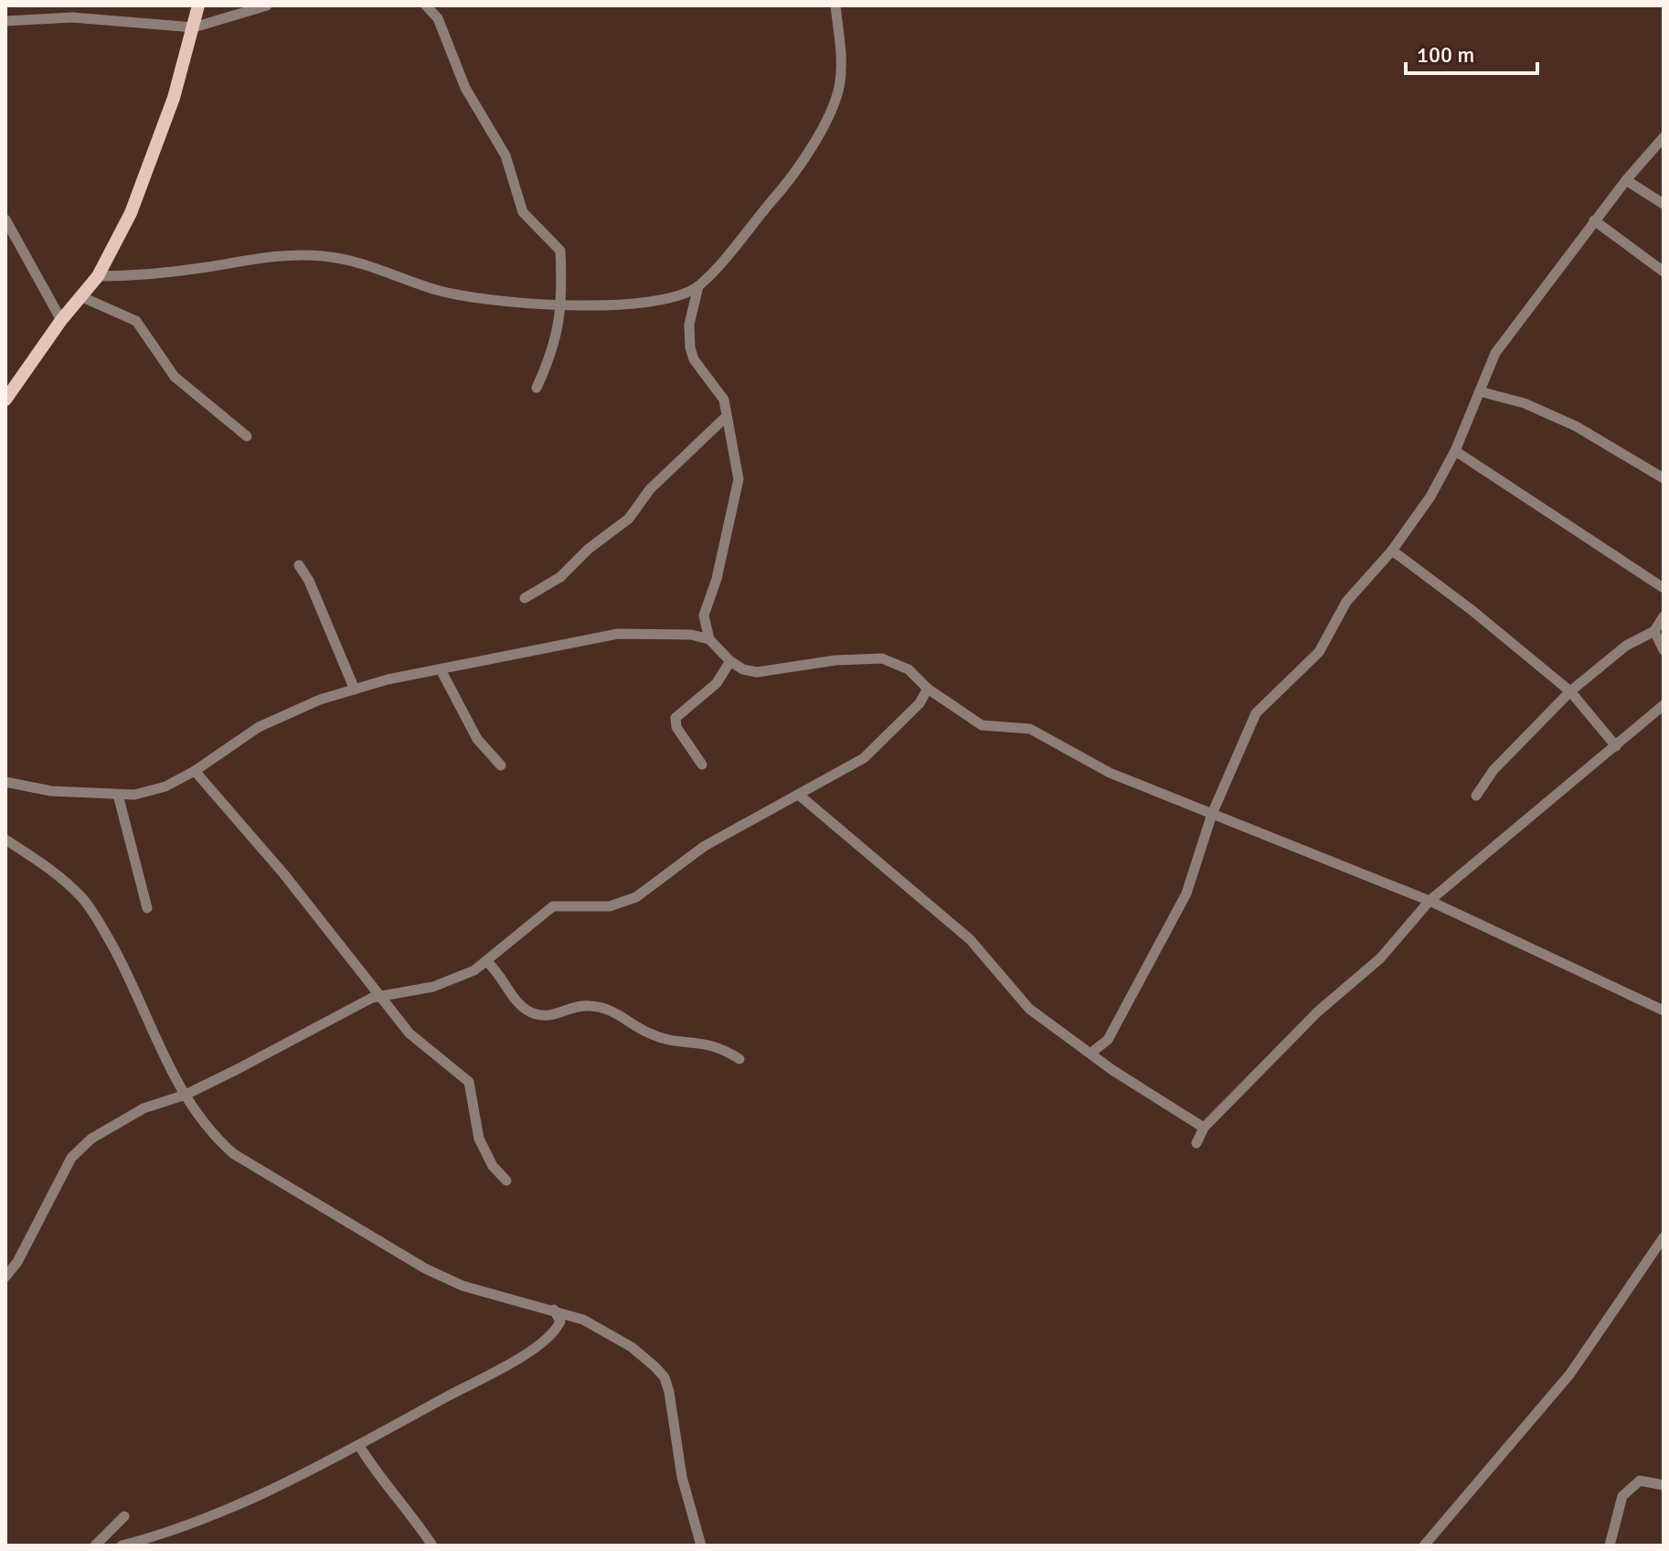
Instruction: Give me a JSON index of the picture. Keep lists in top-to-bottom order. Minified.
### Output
{"scale_bar":"100 m"}
